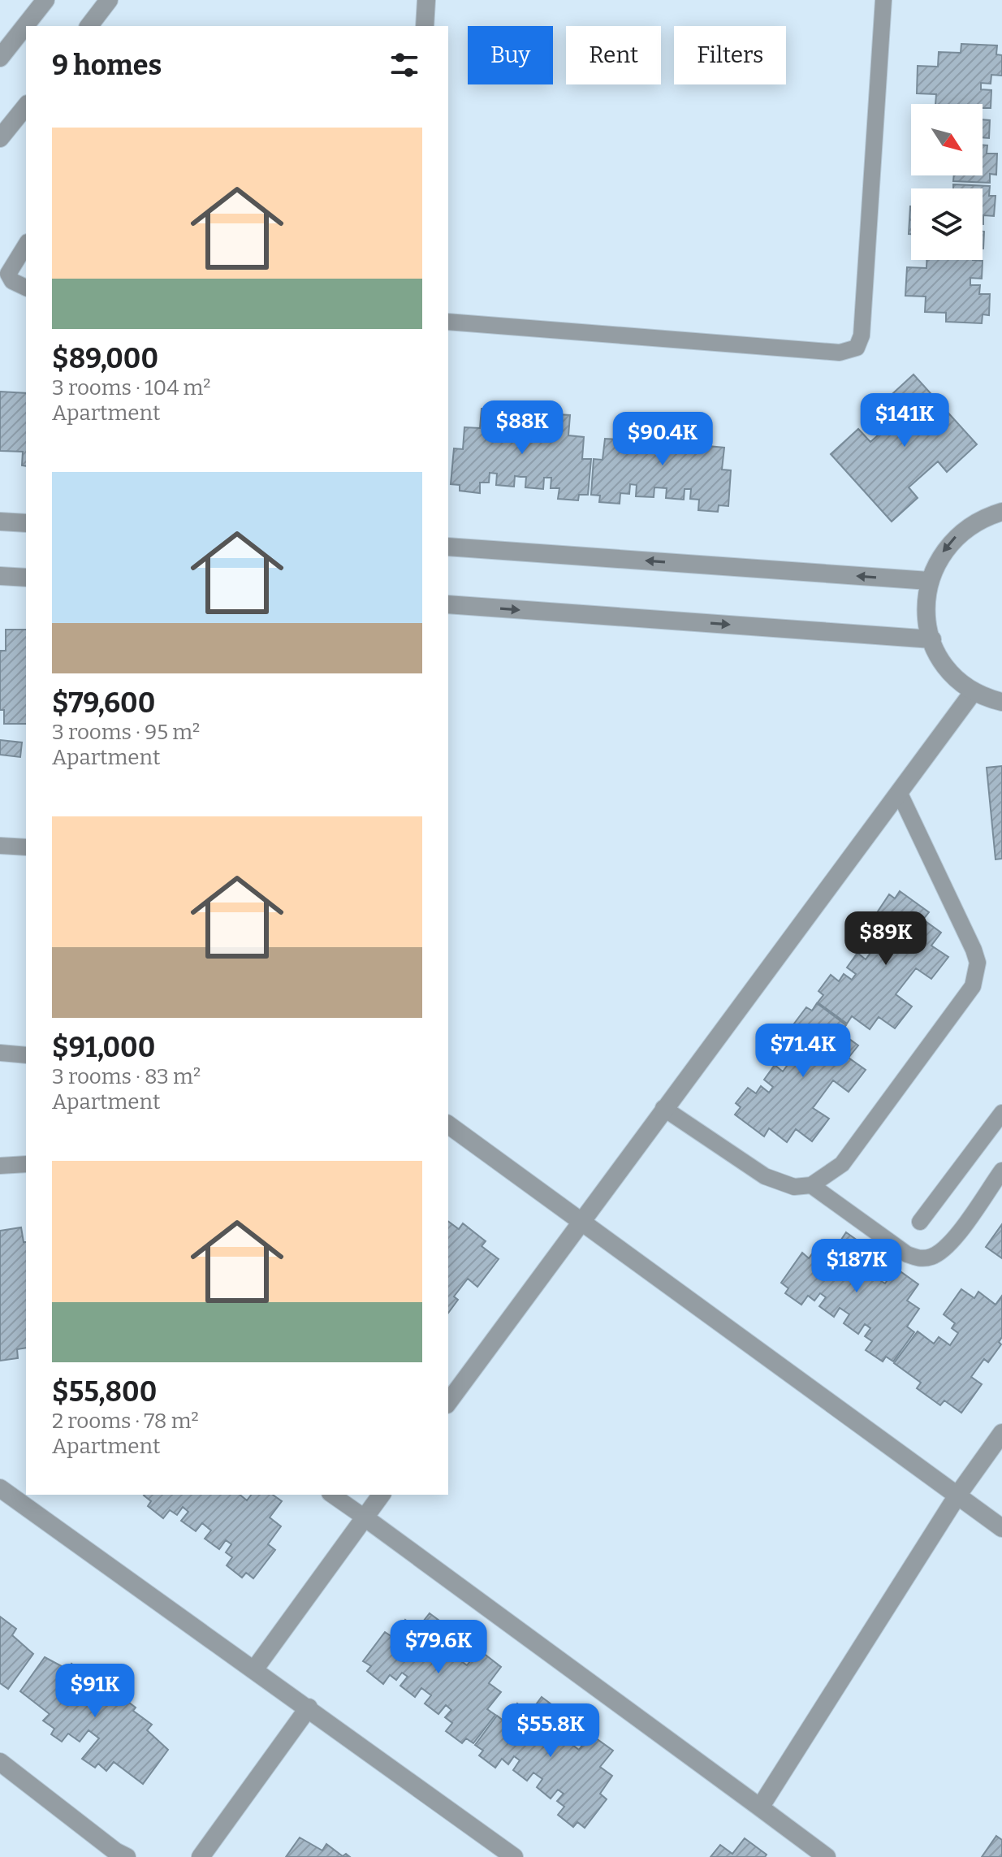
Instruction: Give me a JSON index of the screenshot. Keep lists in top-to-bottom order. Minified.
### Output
{"north":"bottom right","page":{"chip":["Buy","Rent","Filters"],"heading":"9 homes","list":[{"name":"$89,000","note":"3 rooms · 104 m² · Apartment"},{"name":"$79,600","note":"3 rooms · 95 m² · Apartment"},{"name":"$91,000","note":"3 rooms · 83 m² · Apartment"},{"name":"$55,800","note":"2 rooms · 78 m² · Apartment"}],"price":["$141K","$88K","$90.4K","$89K","$71.4K","$187K","$79.6K","$91K","$55.8K"]}}
